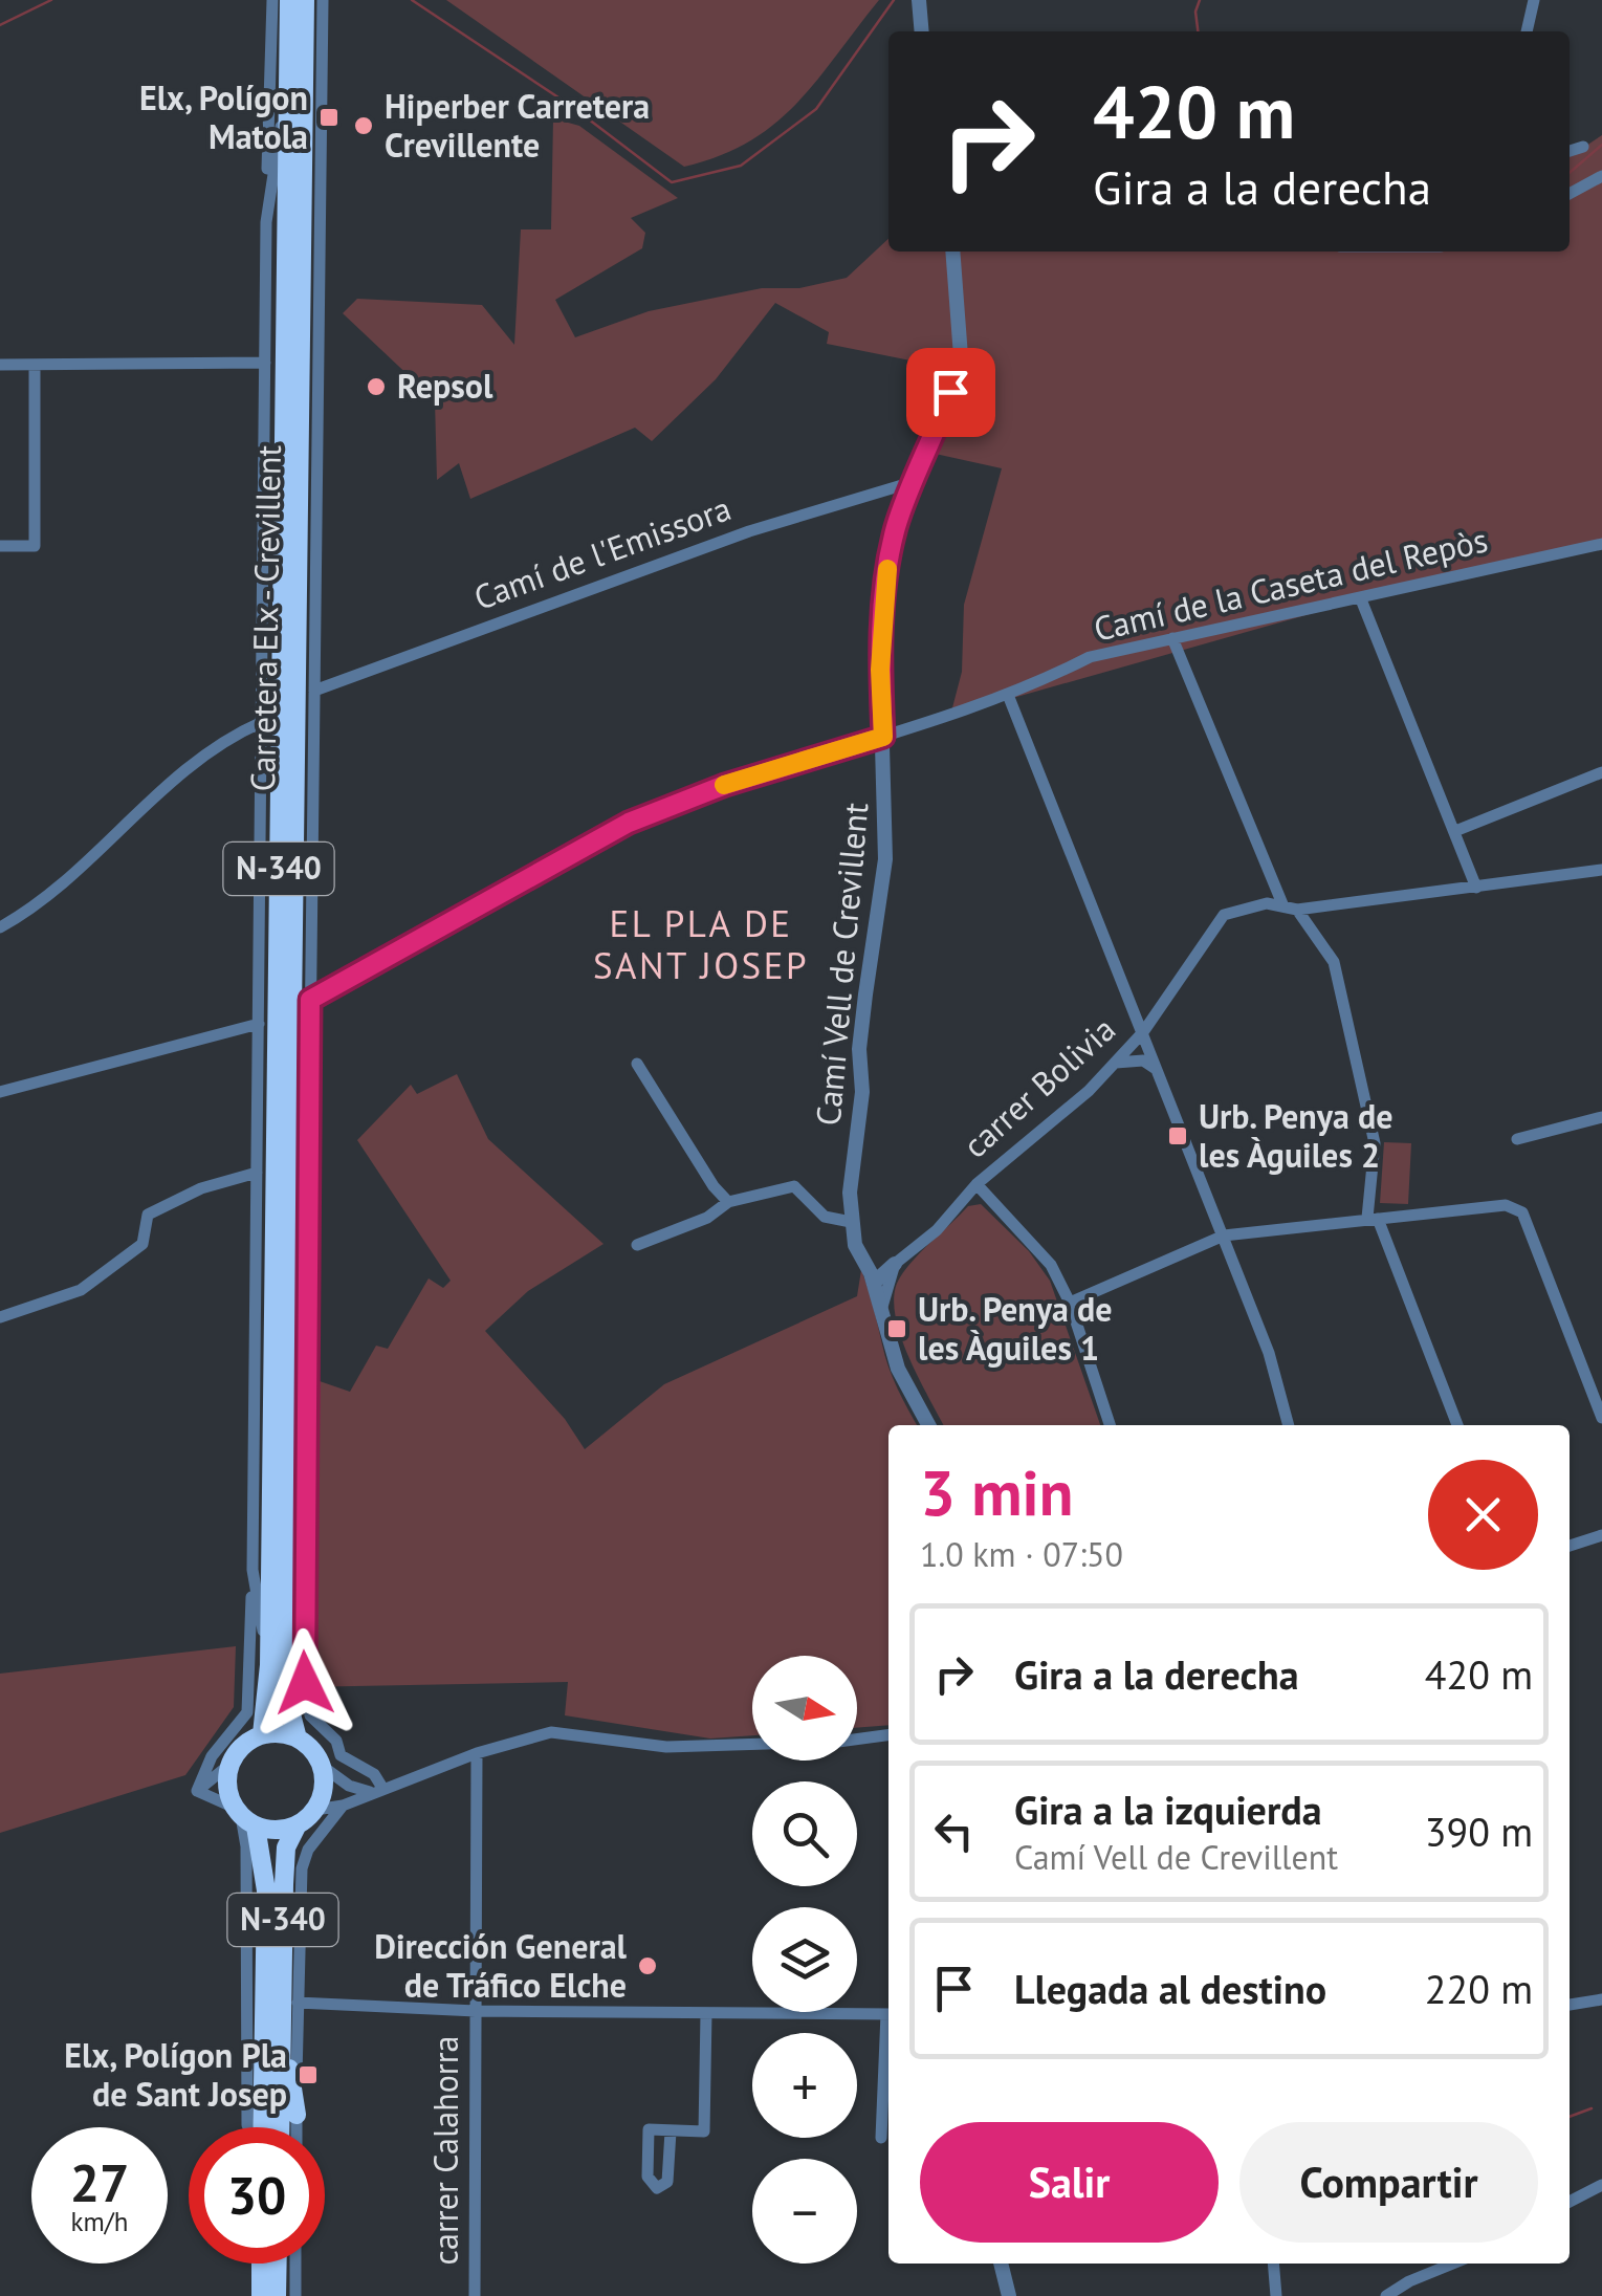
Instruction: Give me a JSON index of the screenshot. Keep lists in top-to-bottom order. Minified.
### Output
{"streets":{"highway":["Carretera Elx - Crevillent","N-340"],"street":["Camí de l'Emissora","Camí de la Caseta del Repòs","Camí Vell de Crevillent","carrer Bolivia","carrer Calahorra"]},"crossings":[["Camí de l'Emissora","Camí Vell de Crevillent"],["Camí de la Caseta del Repòs","Camí Vell de Crevillent"],["Carretera Elx - Crevillent","N-340"]],"districts":["EL PLA DE SANT JOSEP"],"places":{"transit":["Elx, Polígon Matola","Urb. Penya de les Àguiles 2","Urb. Penya de les Àguiles 1","Elx, Polígon Pla de Sant Josep"],"other":["Hiperber Carretera Crevillente","Repsol","Dirección General de Tráfico Elche"]},"north":"right","page":{"turn":["420 m","Gira a la derecha"],"heading":["3 min","1.0 km · 07:50"],"list":[{"name":"Gira a la derecha","value":"420 m"},{"name":"Gira a la izquierda","note":"Camí Vell de Crevillent","value":"390 m"},{"name":"Llegada al destino","value":"220 m"}],"map_buttons":["+","−"],"buttons":["Salir","Compartir"],"speed":"27 km/h","limit":"30"}}
